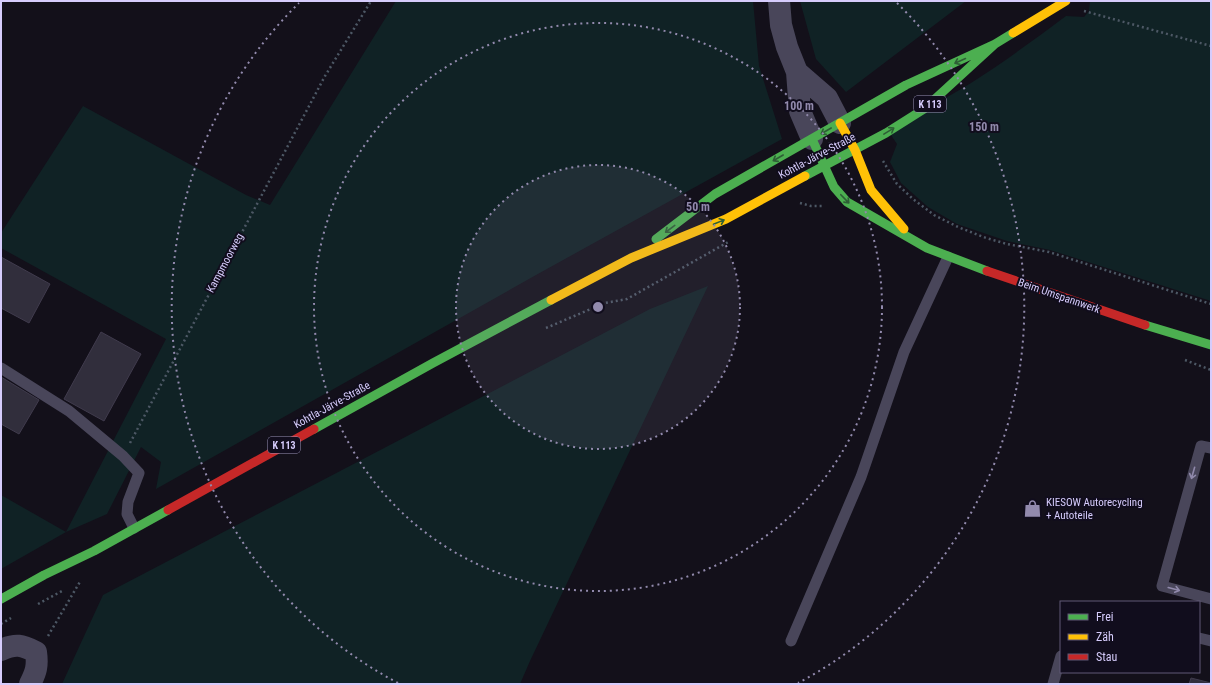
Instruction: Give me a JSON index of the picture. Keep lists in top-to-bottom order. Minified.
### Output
{"streets":{"main road":["K 113","Kohtla-Järve-Straße","Beim Umspannwerk"],"path":["Kampmoorweg"]},"crossings":[["Kohtla-Järve-Straße","Beim Umspannwerk"]],"places":{"shop":["KIESOW Autorecycling + Autoteile"]},"legend":["Frei","Zäh","Stau"],"rings":["100 m","150 m","50 m"]}
